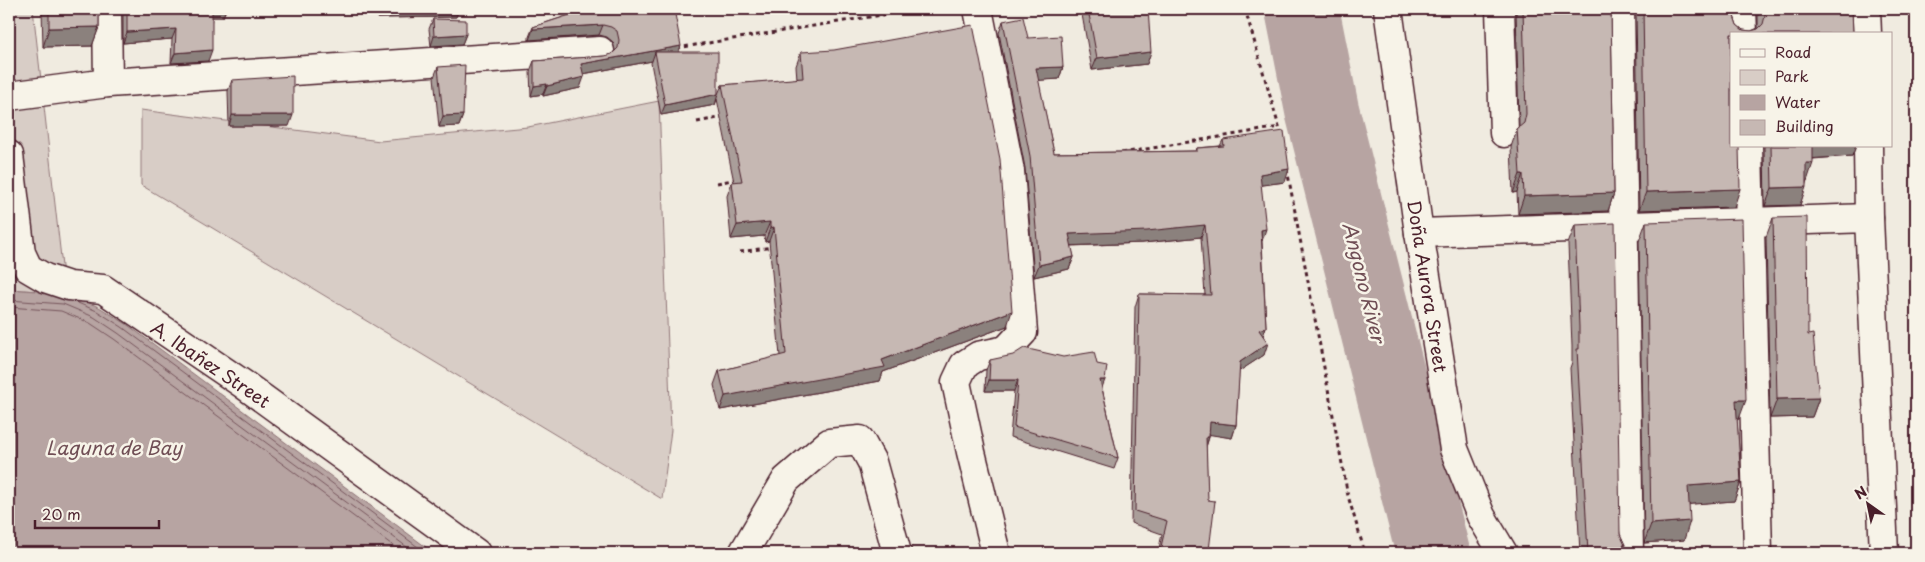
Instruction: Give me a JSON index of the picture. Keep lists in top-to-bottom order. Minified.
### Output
{"streets":{"street":["Doña Aurora Street","A. Ibañez Street"]},"water":["Angono River","Laguna de Bay"],"legend":["Road","Park","Water","Building"],"scale_bar":"20 m","north":"top left"}
